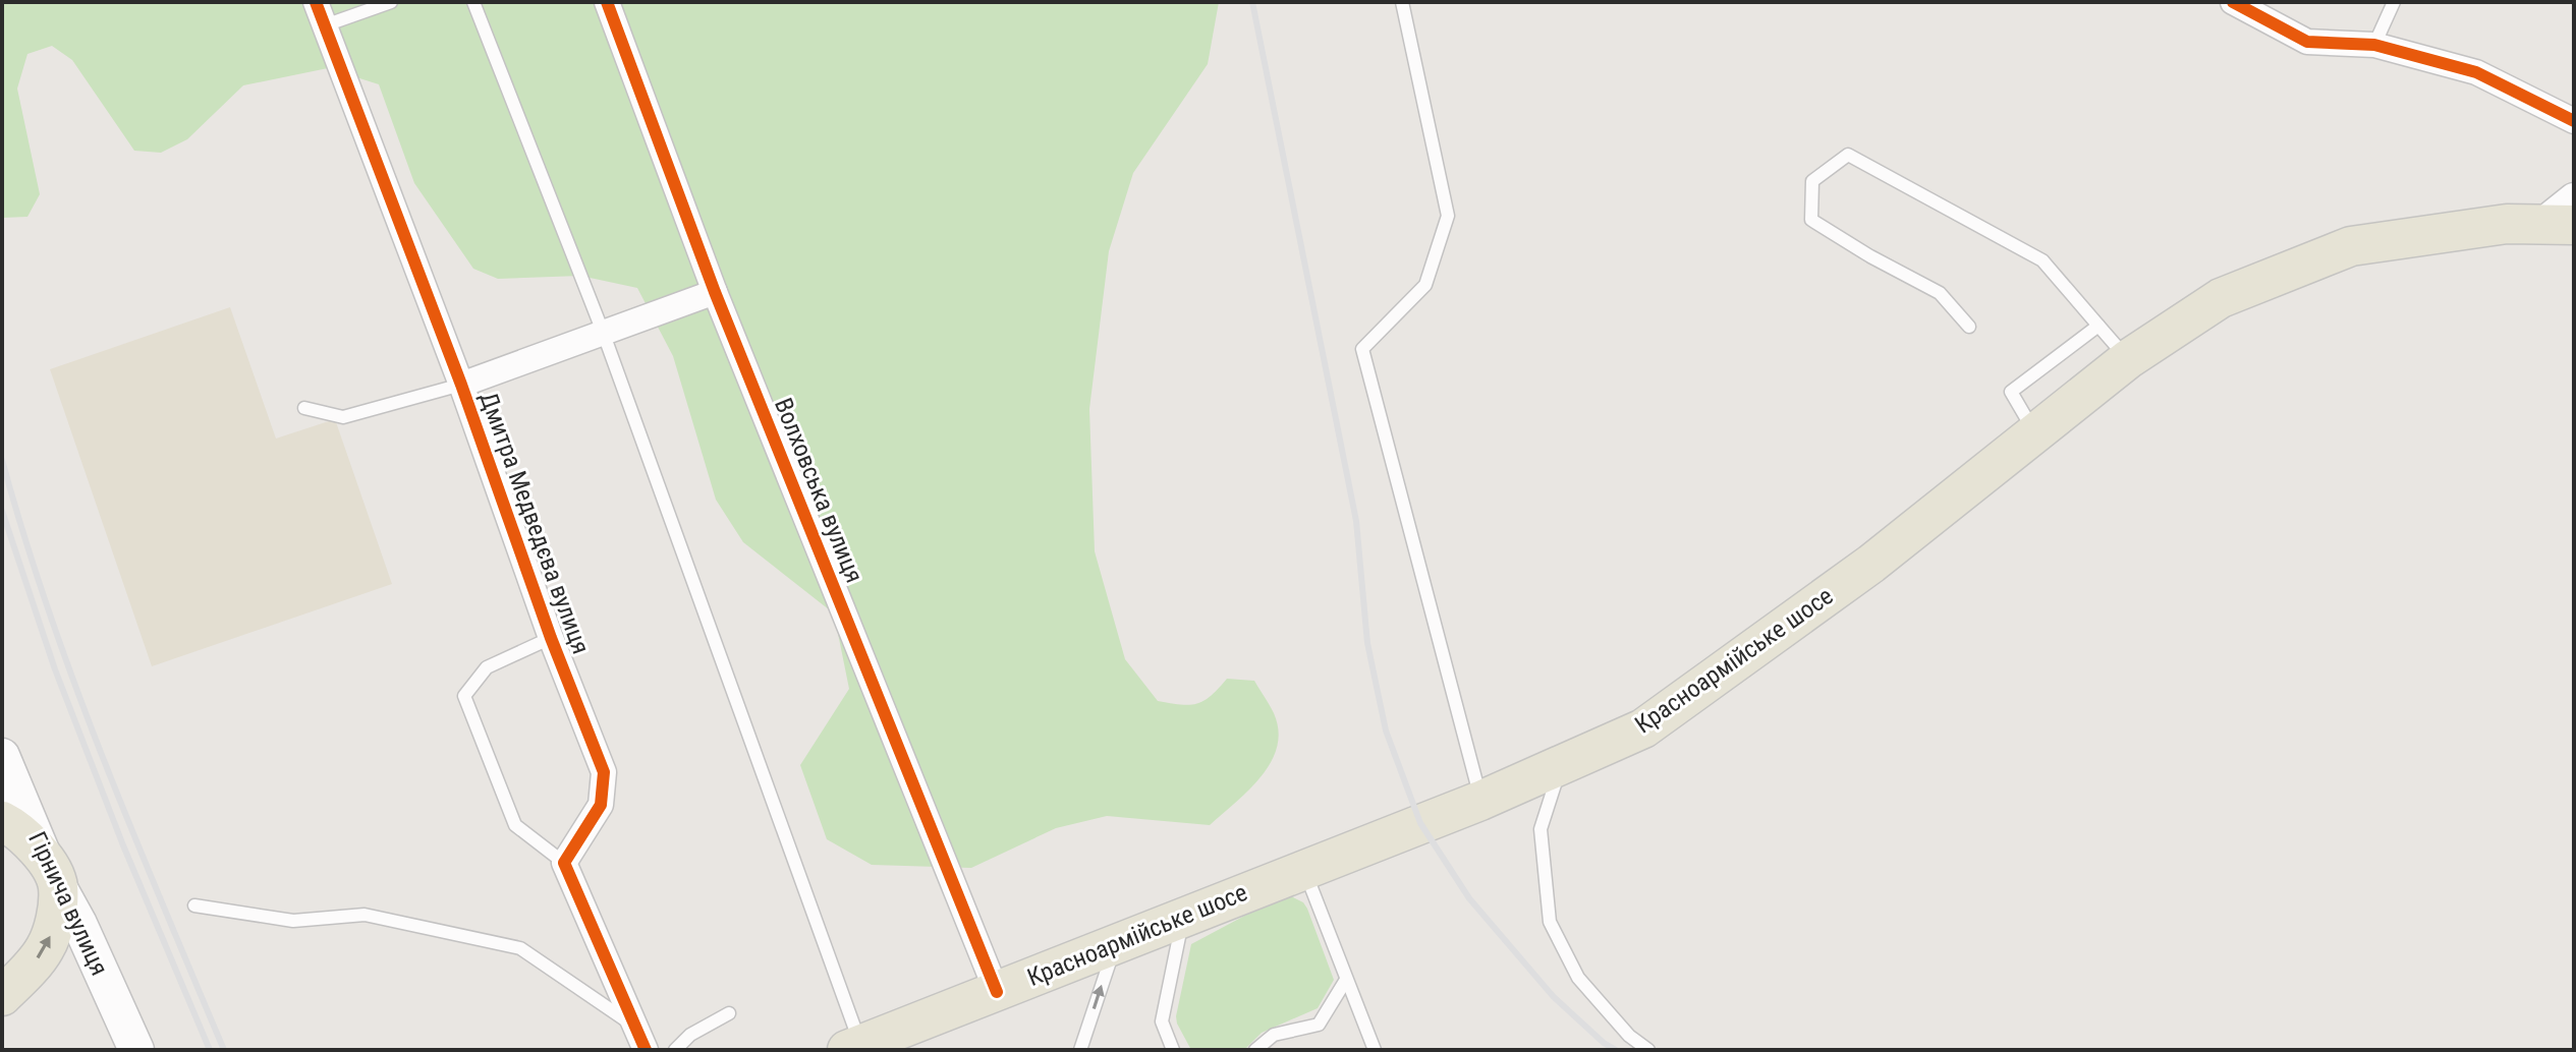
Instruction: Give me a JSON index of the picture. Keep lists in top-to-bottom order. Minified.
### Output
{"streets":{"main road":["Красноармійське шосе","Гірнича вулиця"],"street":["Волховська вулиця","Дмитра Медведєва вулиця"]},"crossings":[["Волховська вулиця","Красноармійське шосе"]]}
